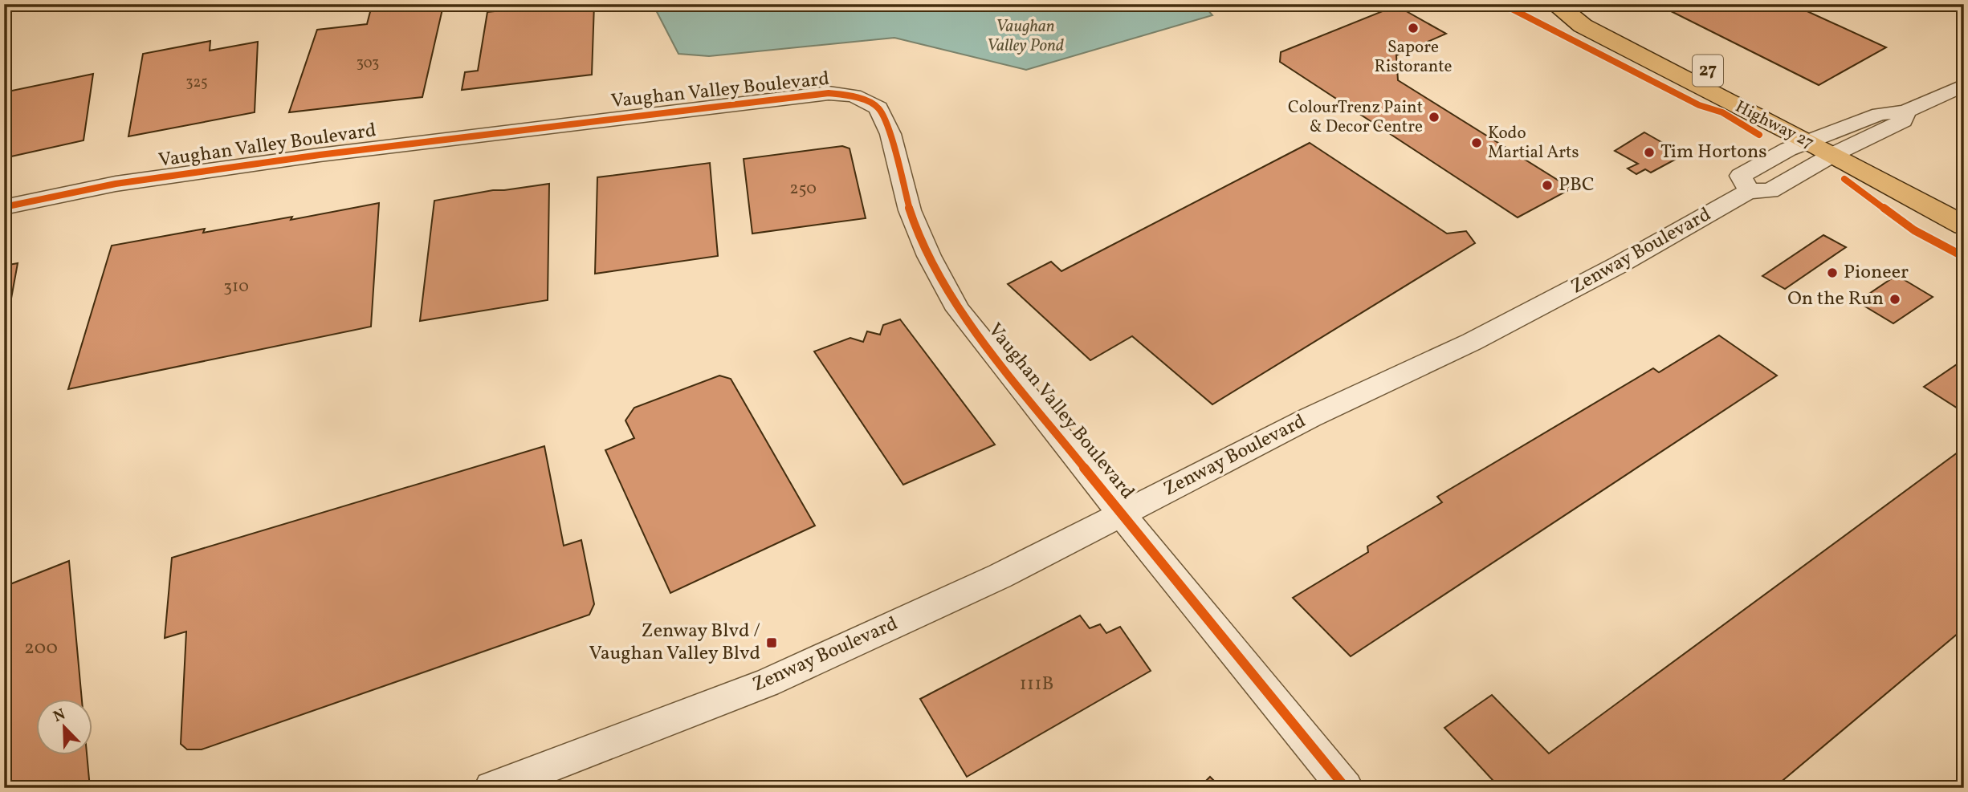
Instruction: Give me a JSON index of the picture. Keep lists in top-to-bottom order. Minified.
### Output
{"streets":{"main road":["27","Highway 27"],"street":["Vaughan Valley Boulevard","Zenway Boulevard"]},"crossings":[["Vaughan Valley Boulevard","Zenway Boulevard"],["Highway 27","Zenway Boulevard"]],"water":["Vaughan Valley Pond"],"places":{"other":["Sapore Ristorante","ColourTrenz Paint & Decor Centre","Kodo Martial Arts","Tim Hortons","PBC","Pioneer","On the Run"],"transit":["Zenway Blvd / Vaughan Valley Blvd"]},"house_numbers":["303","325","250","310","200","111B"],"north":"top left"}
